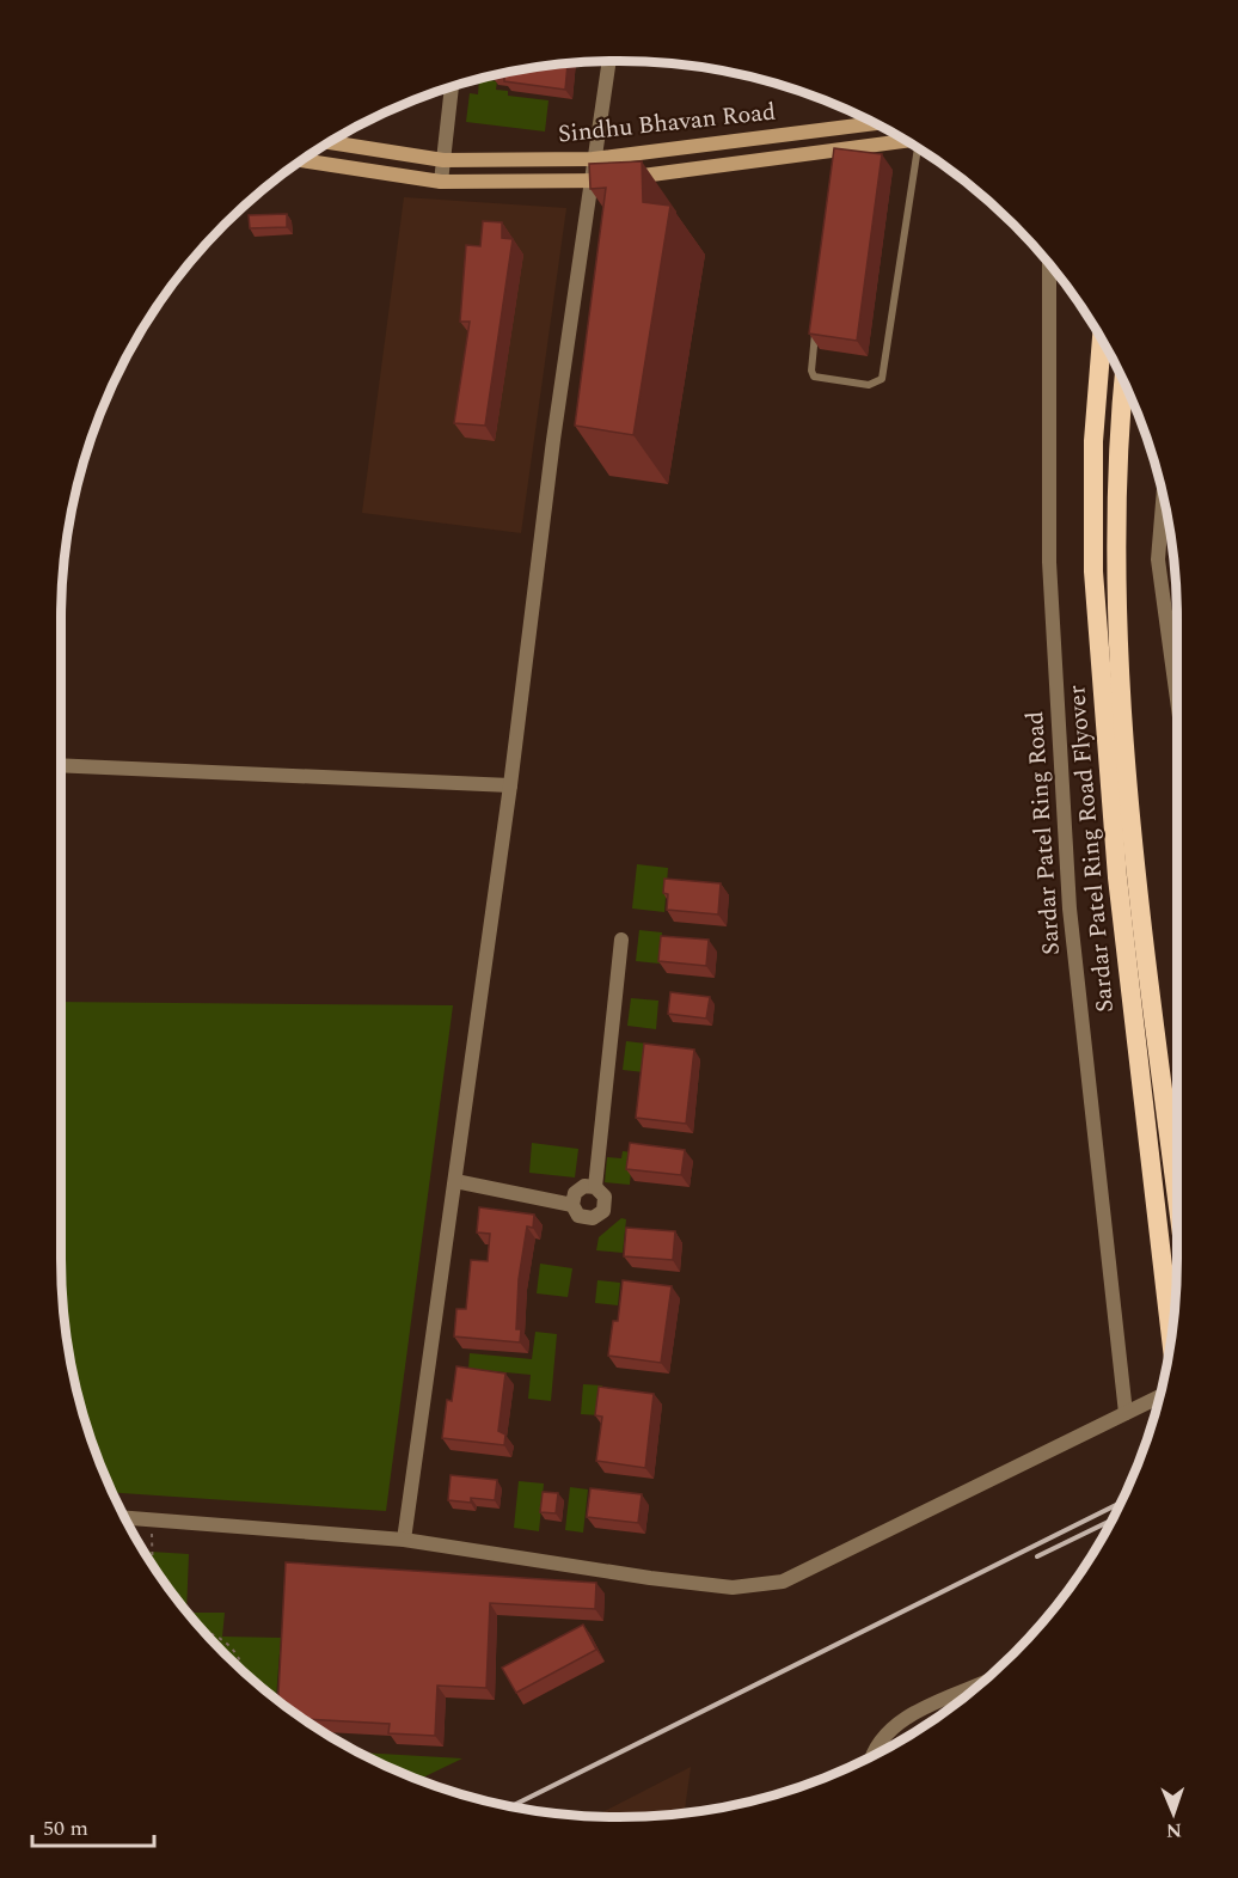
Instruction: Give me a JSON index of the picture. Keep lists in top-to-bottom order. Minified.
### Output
{"streets":{"highway":["Sardar Patel Ring Road Flyover"],"main road":["Sindhu Bhavan Road"],"street":["Sardar Patel Ring Road"]},"scale_bar":"50 m","north":"bottom"}
